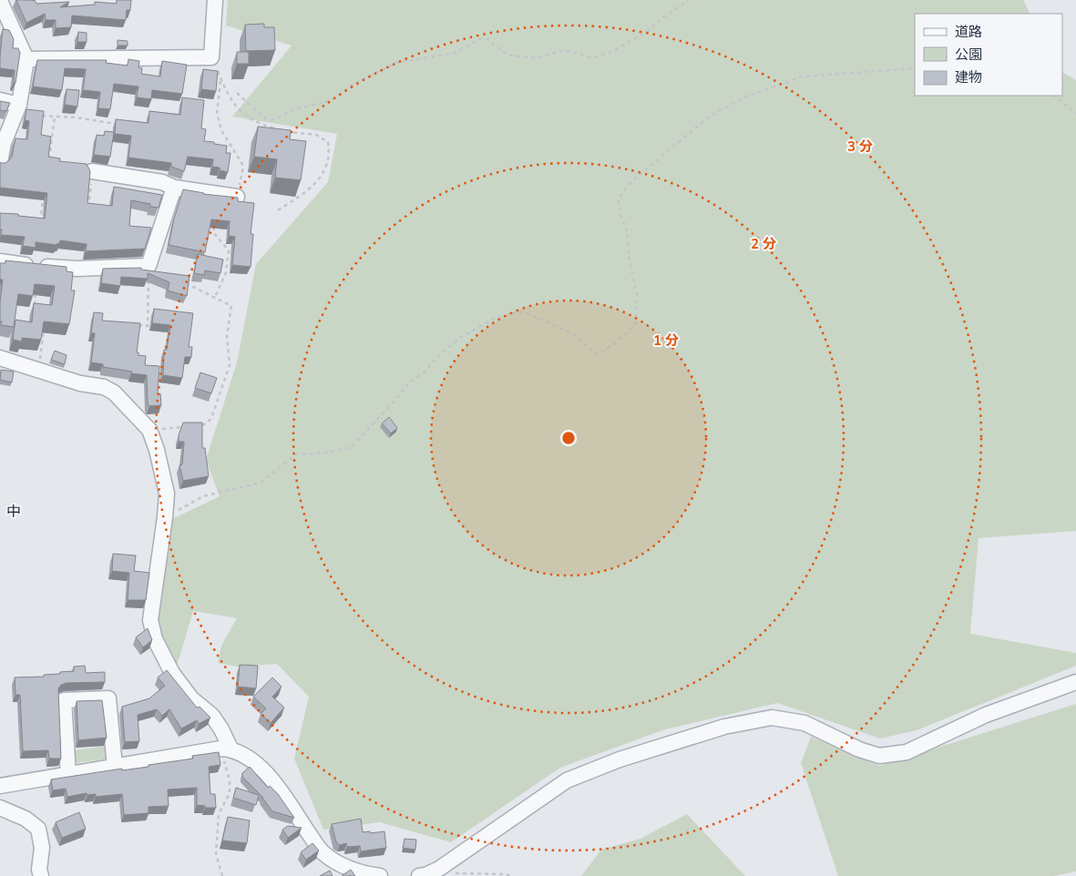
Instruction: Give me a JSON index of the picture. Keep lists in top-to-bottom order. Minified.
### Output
{"districts":["中"],"legend":["道路","公園","建物"],"rings":["3 分","2 分","1 分"]}
